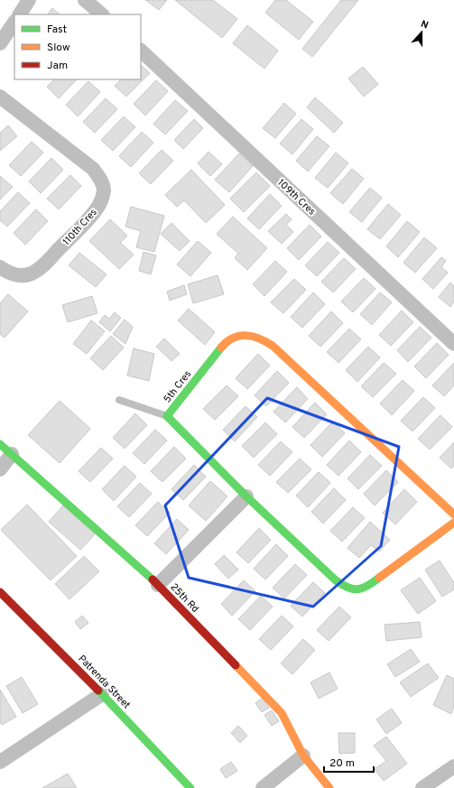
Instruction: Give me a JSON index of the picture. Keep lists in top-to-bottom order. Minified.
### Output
{"streets":{"street":["109th Cres","110th Cres","5th Cres","25th Rd","Patrenda Street"]},"legend":["Fast","Slow","Jam"],"scale_bar":"20 m","north":"top"}
